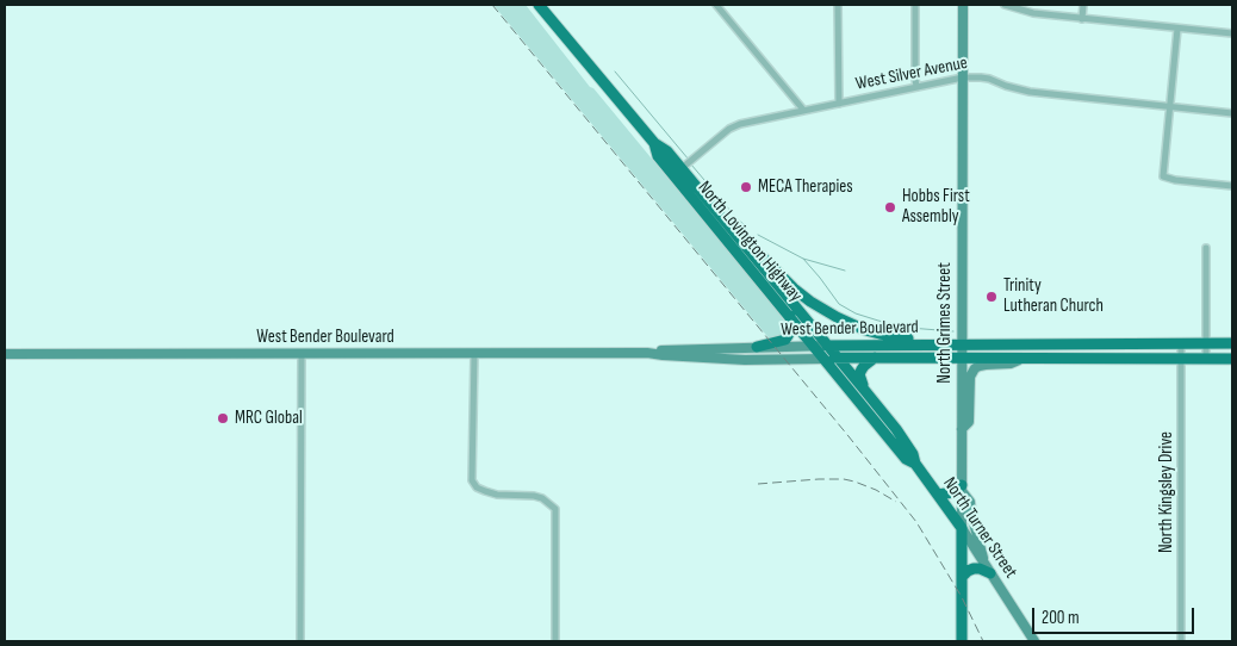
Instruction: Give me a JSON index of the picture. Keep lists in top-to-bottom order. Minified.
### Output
{"streets":{"main road":["North Lovington Highway","North Grimes Street","West Bender Boulevard","North Turner Street"],"street":["West Silver Avenue","North Kingsley Drive"]},"crossings":[["West Silver Avenue","North Lovington Highway"],["West Silver Avenue","North Grimes Street"],["North Lovington Highway","West Bender Boulevard"],["North Lovington Highway","North Turner Street"],["North Grimes Street","West Bender Boulevard"],["North Grimes Street","North Turner Street"],["West Bender Boulevard","North Kingsley Drive"],["West Bender Boulevard","North Turner Street"]],"places":["MECA Therapies","Hobbs First Assembly","Trinity Lutheran Church","MRC Global"],"scale_bar":"200 m"}
